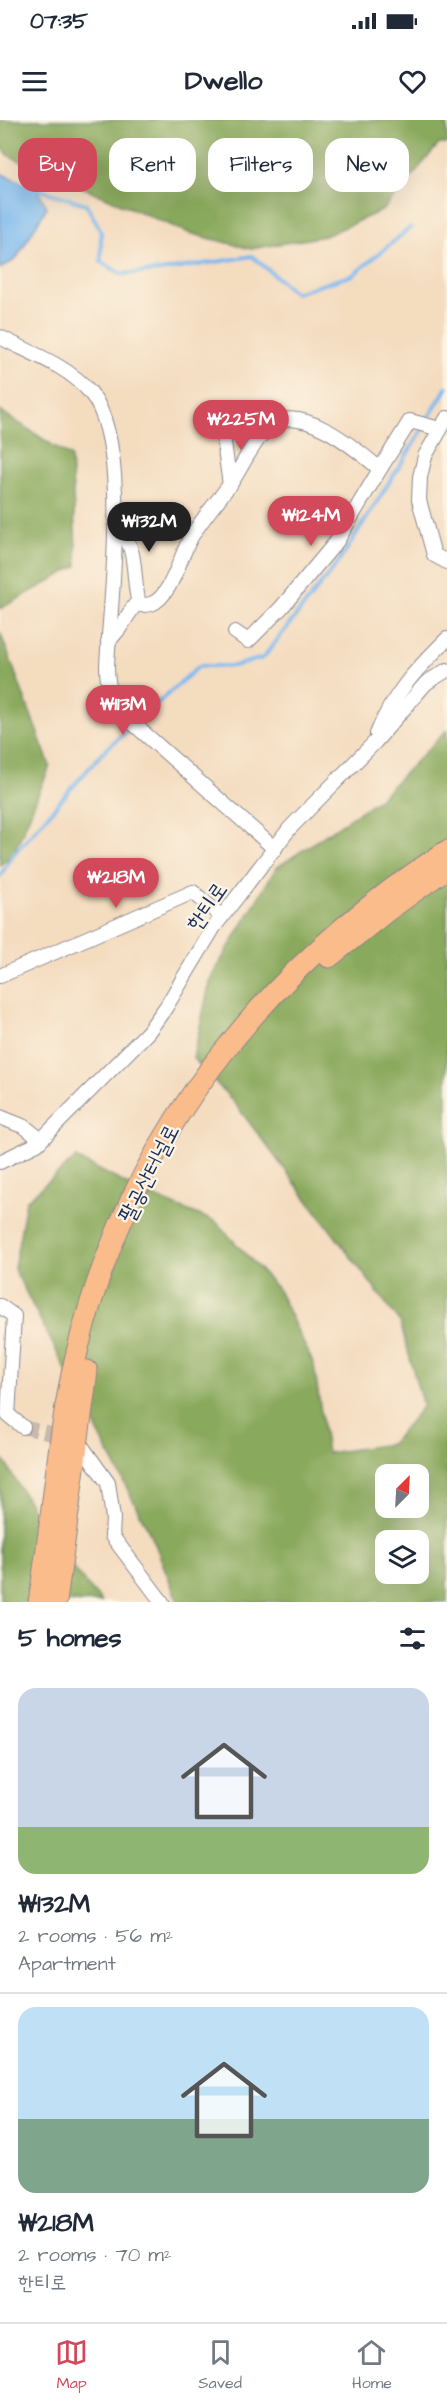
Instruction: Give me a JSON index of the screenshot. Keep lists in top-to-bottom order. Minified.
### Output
{"streets":{"highway":["팔공산터널로"],"street":["한티로"]},"north":"top right","page":{"status":"07:35","header":"Dwello","chip":["Buy","Rent","Filters","New"],"price":["₩225M","₩124M","₩132M","₩113M","₩218M"],"heading":"5 homes","list":[{"name":"₩132M","note":"2 rooms · 56 m² · Apartment"},{"name":"₩218M","note":"2 rooms · 70 m² · 한티로"}],"tabs":["Map","Saved","Home"]}}
